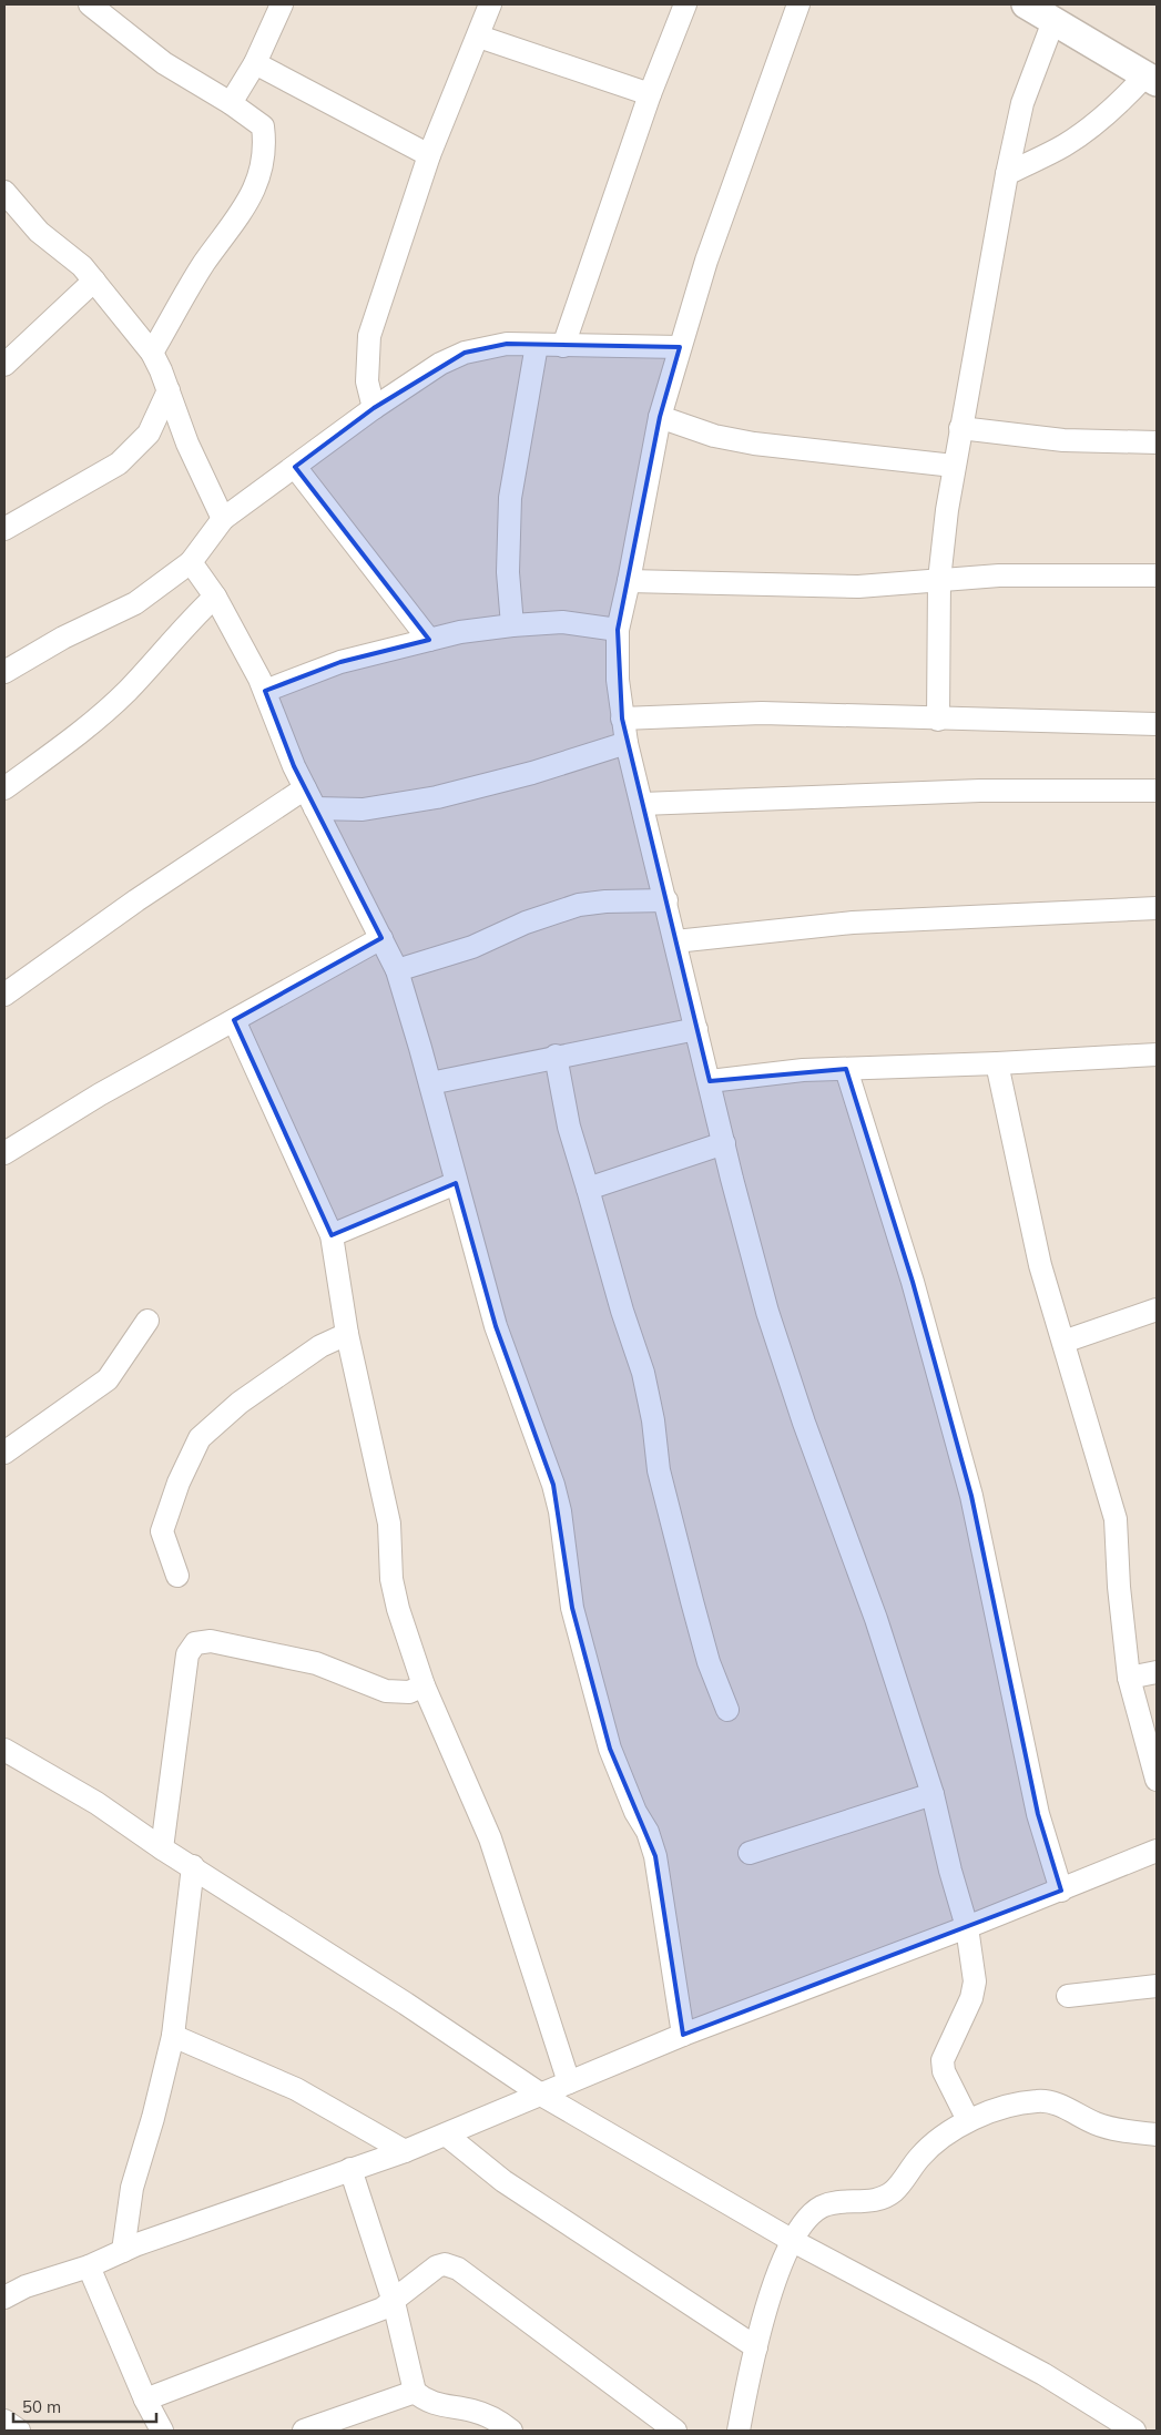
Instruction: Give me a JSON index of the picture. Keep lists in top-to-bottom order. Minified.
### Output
{"scale_bar":"50 m"}
